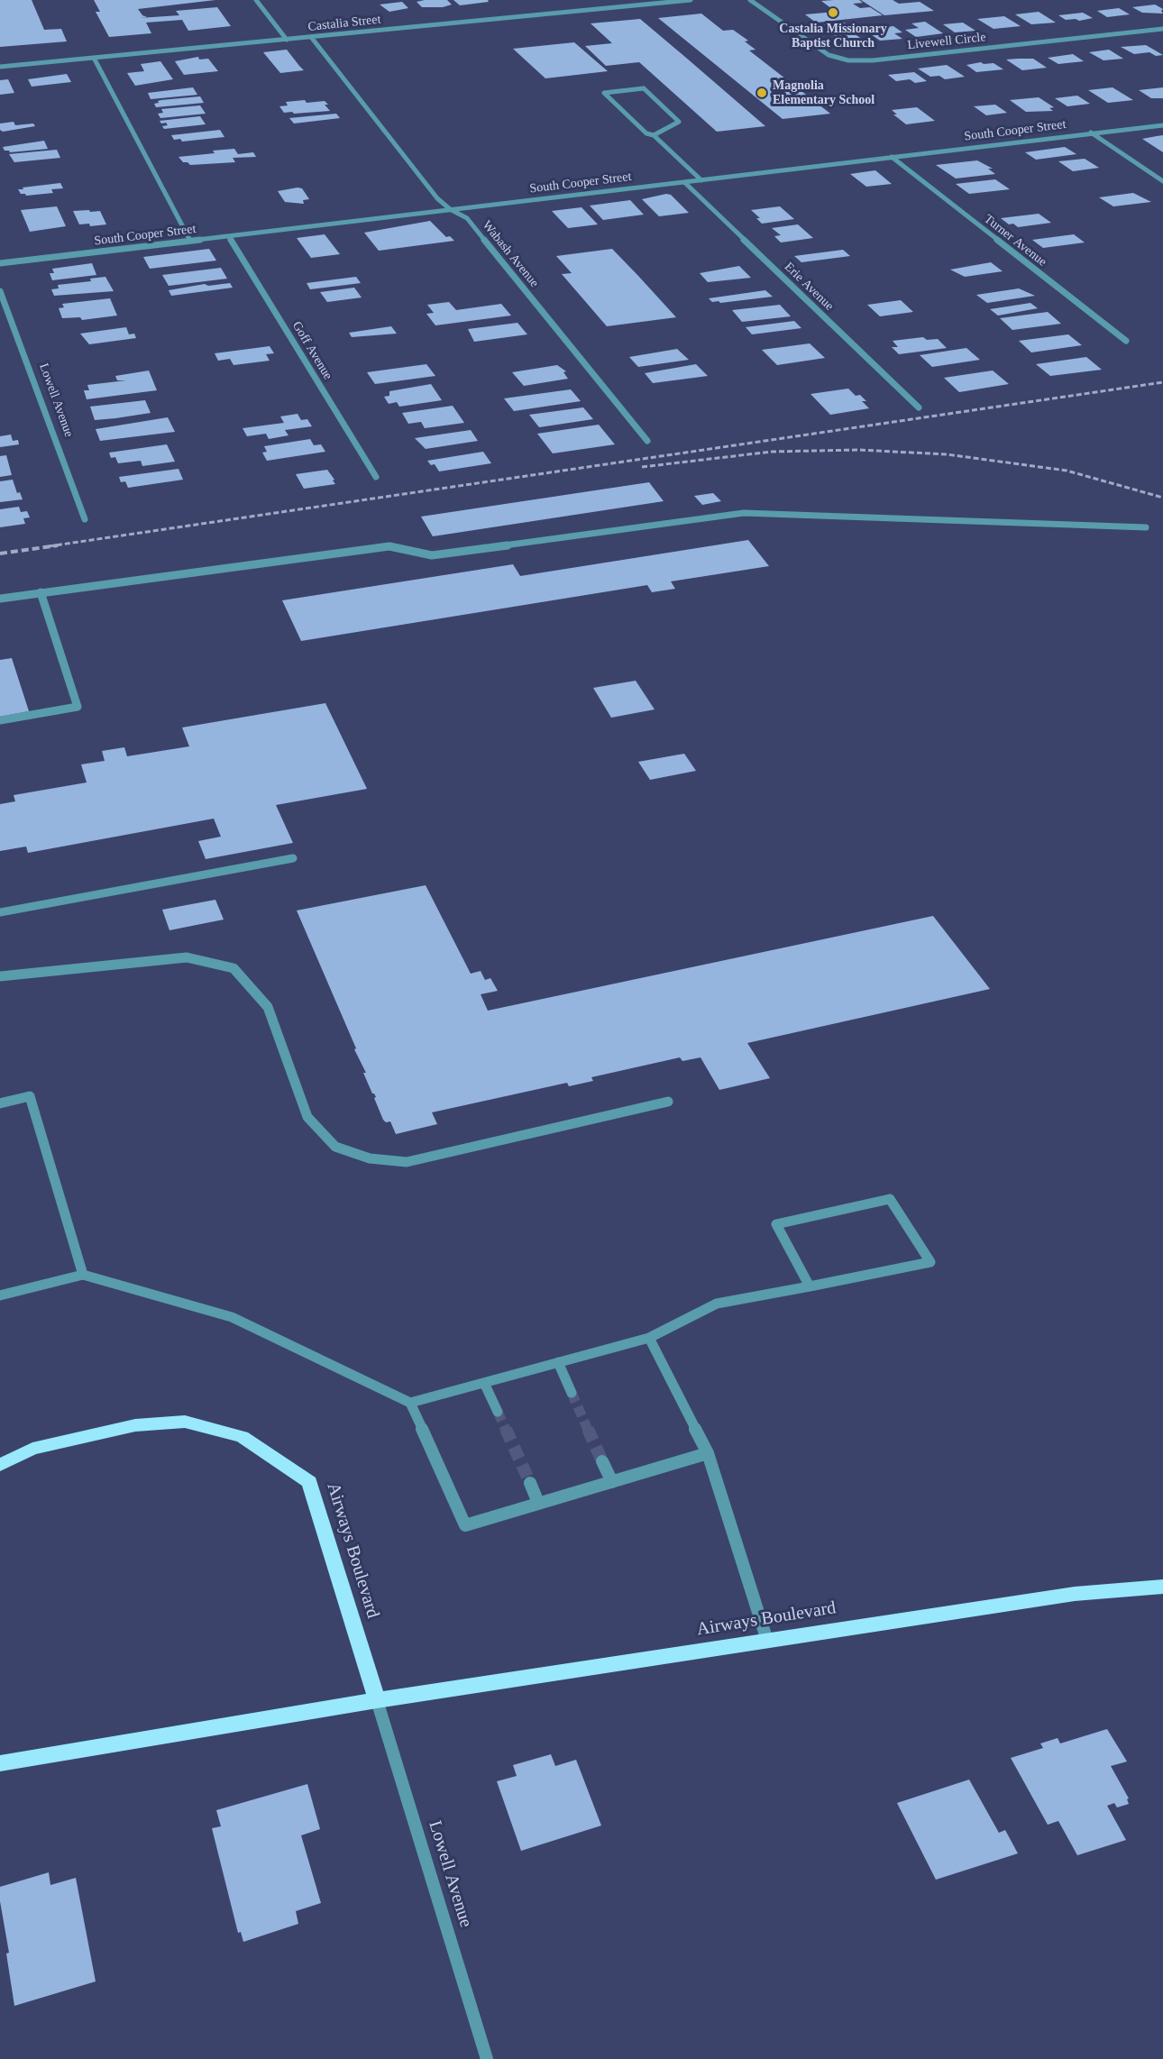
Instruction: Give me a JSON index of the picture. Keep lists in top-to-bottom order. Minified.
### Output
{"streets":{"main road":["Airways Boulevard"],"street":["Castalia Street","Livewell Circle","South Cooper Street","Turner Avenue","Wabash Avenue","Erie Avenue","Goff Avenue","Lowell Avenue"]},"crossings":[["Castalia Street","Wabash Avenue"],["South Cooper Street","Turner Avenue"],["South Cooper Street","Wabash Avenue"],["South Cooper Street","Erie Avenue"],["South Cooper Street","Goff Avenue"],["Lowell Avenue","Airways Boulevard"]],"places":["Castalia Missionary Baptist Church","Magnolia Elementary School"]}
